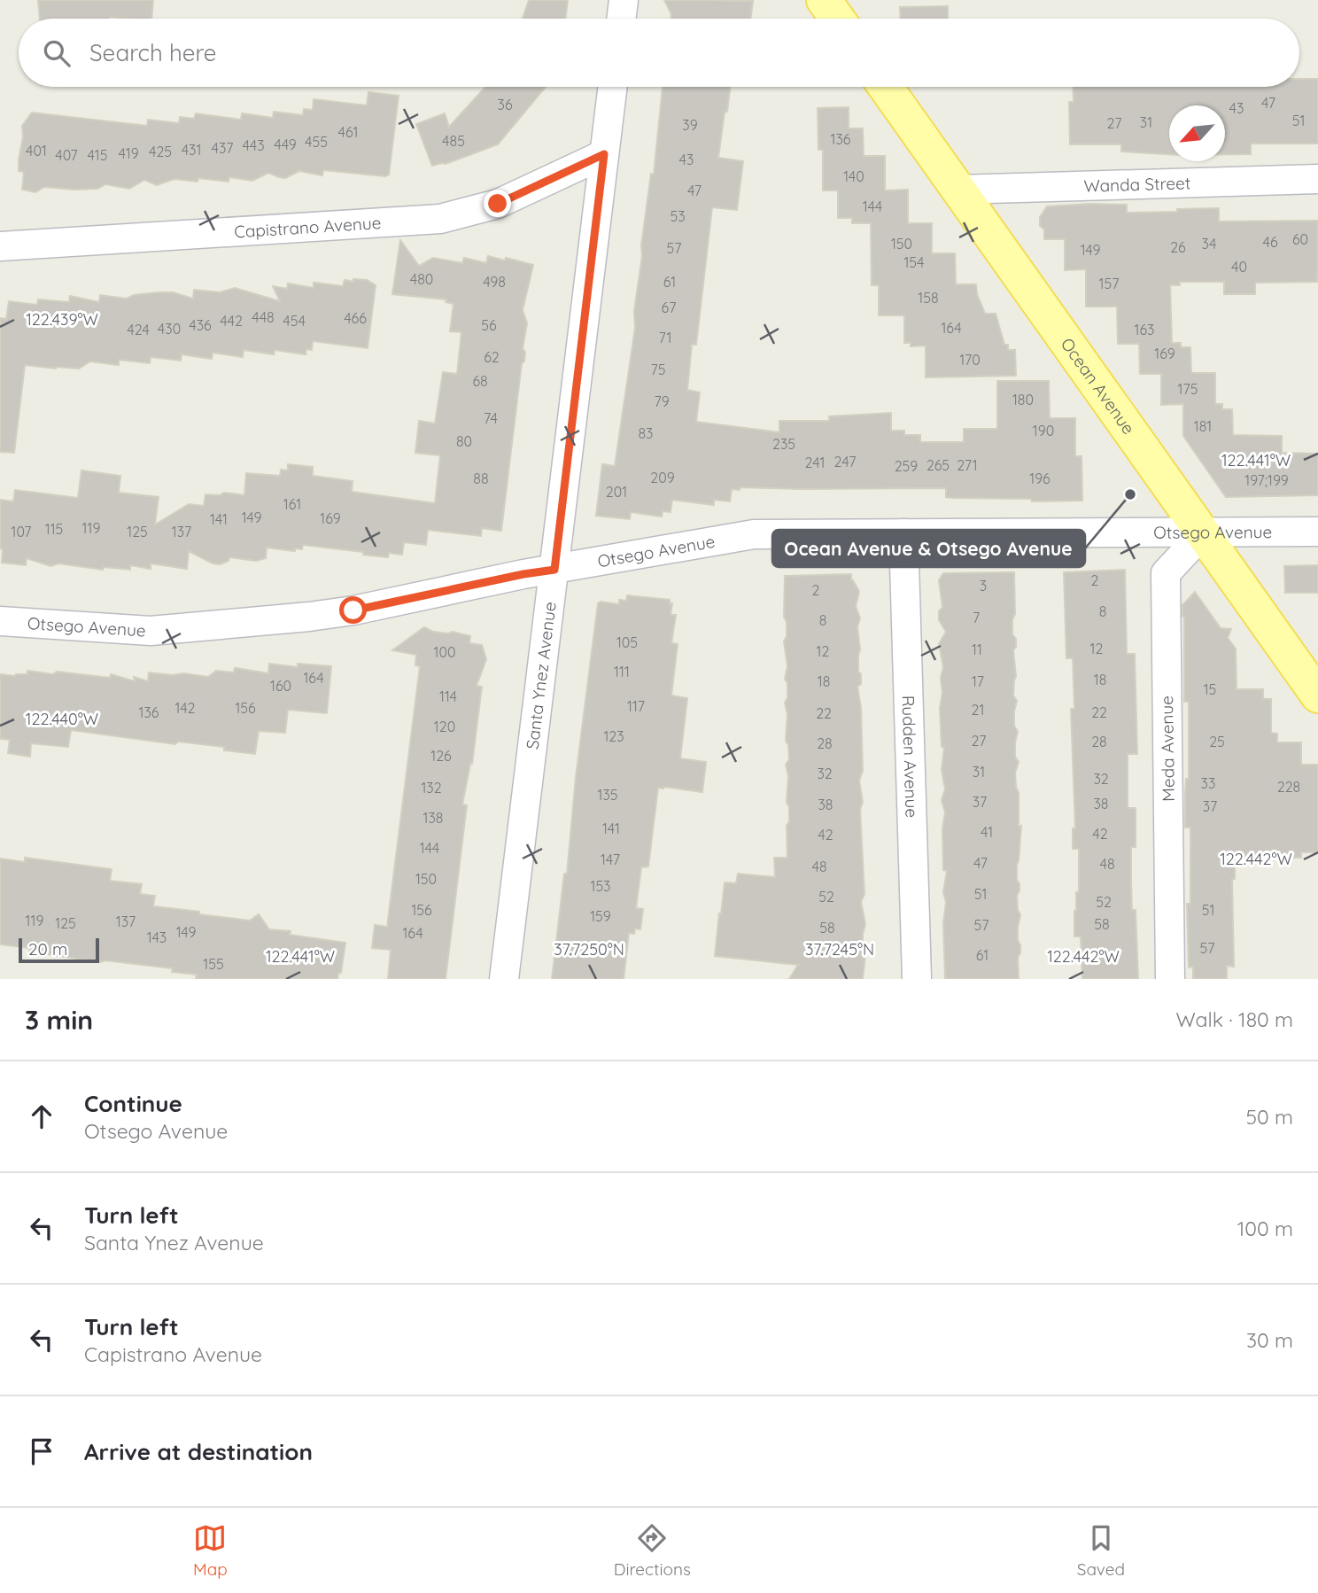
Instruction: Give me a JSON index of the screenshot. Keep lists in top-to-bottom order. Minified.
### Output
{"streets":{"main road":["Ocean Avenue"],"street":["Wanda Street","Capistrano Avenue","Otsego Avenue","Santa Ynez Avenue","Meda Avenue","Rudden Avenue"]},"crossings":[["Wanda Street","Ocean Avenue"],["Capistrano Avenue","Santa Ynez Avenue"],["Ocean Avenue","Otsego Avenue"],["Ocean Avenue","Meda Avenue"],["Otsego Avenue","Santa Ynez Avenue"],["Otsego Avenue","Meda Avenue"],["Otsego Avenue","Rudden Avenue"]],"places":["Ocean Avenue & Otsego Avenue"],"house_numbers":["47","36","43","51","31","27","39","461","136","485","455","449","443","437","431","401","425","419","407","415","43","140","47","144","53","60","46","150","34","26","57","149","154","40","480","498","61","157","158","67","448","466","442","454","436","56","164","430","424","163","71","169","62","170","75","68","175","180","79","74","181","190","83","80","235","247","241","265","271","259","209","88","196","197;199","201","161","149","169","141","119","115","107","125","137","2","3","2","8","7","8","105","12","11","12","100","111","164","18","18","17","160","15","114","117","142","156","21","136","22","22","120","123","27","28","25","28","126","31","32","32","33","228","132","135","37","38","38","37","138","141","41","42","42","144","147","47","48","48","150","153","51","52","52","156","51","159","119","137","125","58","57","58","149","164","143","57","61","155"],"scale_bar":"20 m","north":"bottom left","page":{"search":"Search here","scale":"20 m","heading":["3 min","Walk · 180 m"],"list":[["Continue","Otsego Avenue","50 m"],["Turn left","Santa Ynez Avenue","100 m"],["Turn left","Capistrano Avenue","30 m"],"Arrive at destination"],"nav":["Map","Directions","Saved"]},"coordinates":["122.439°W","122.441°W","122.440°W","122.442°W","37.7250°N","37.7245°N"]}
